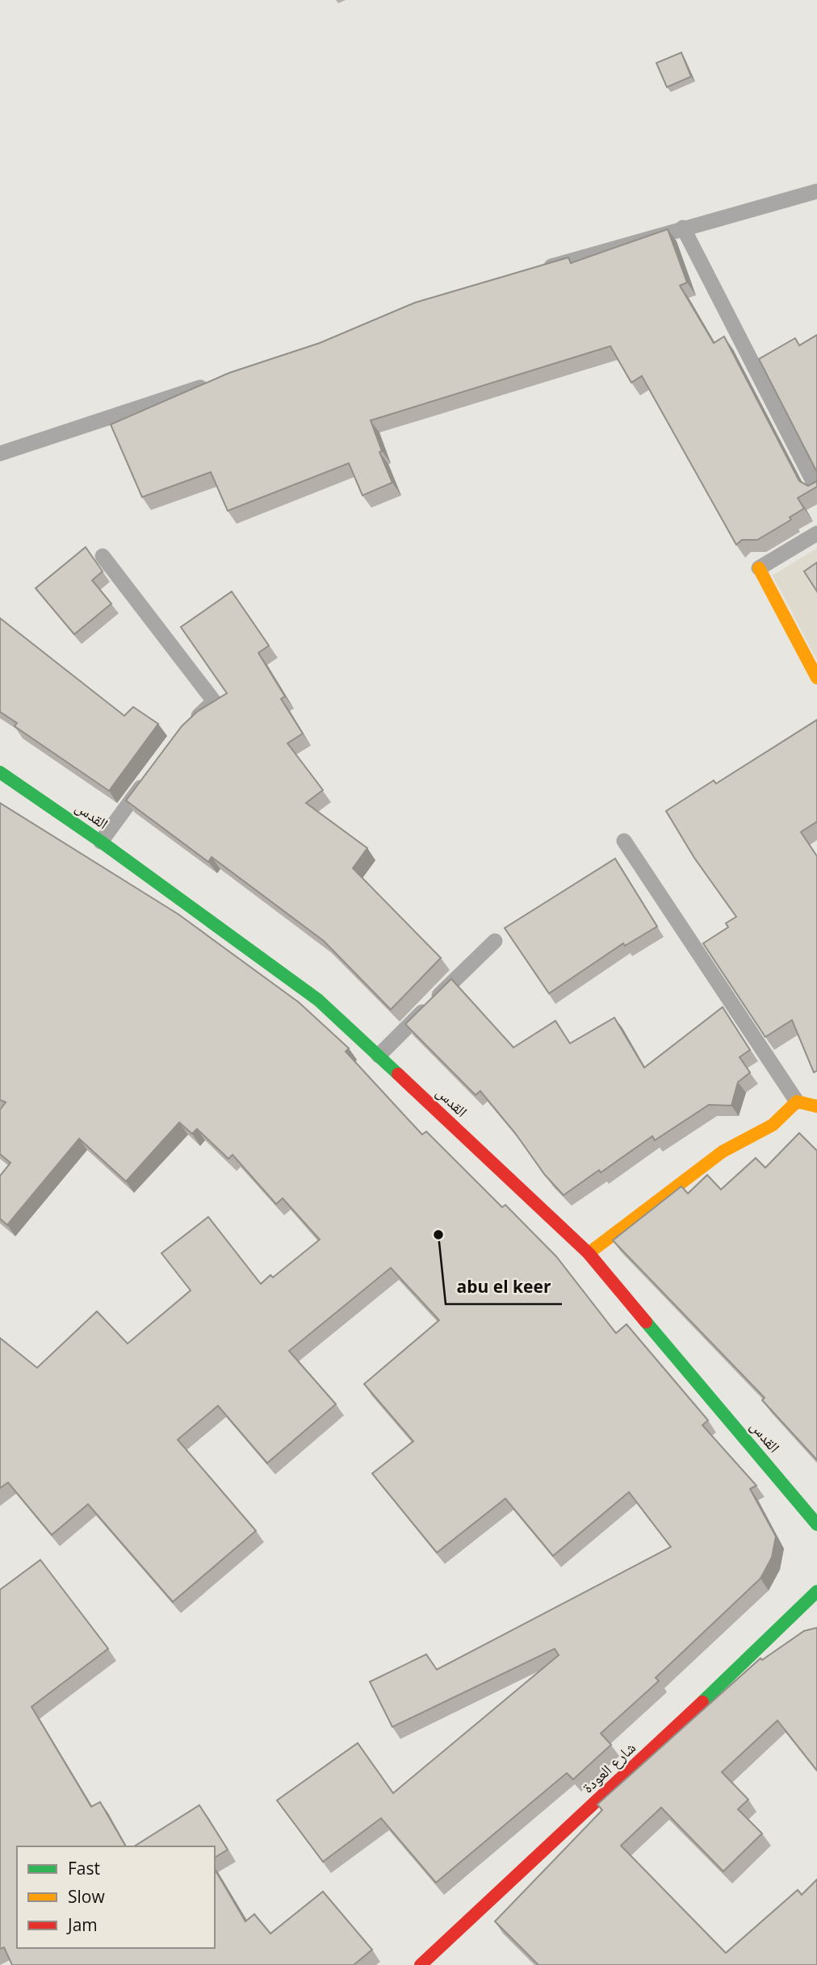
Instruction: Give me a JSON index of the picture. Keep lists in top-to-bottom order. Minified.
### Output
{"streets":{"main road":["القدس","شارع العودة"]},"places":["abu el keer"],"legend":["Fast","Slow","Jam"]}
